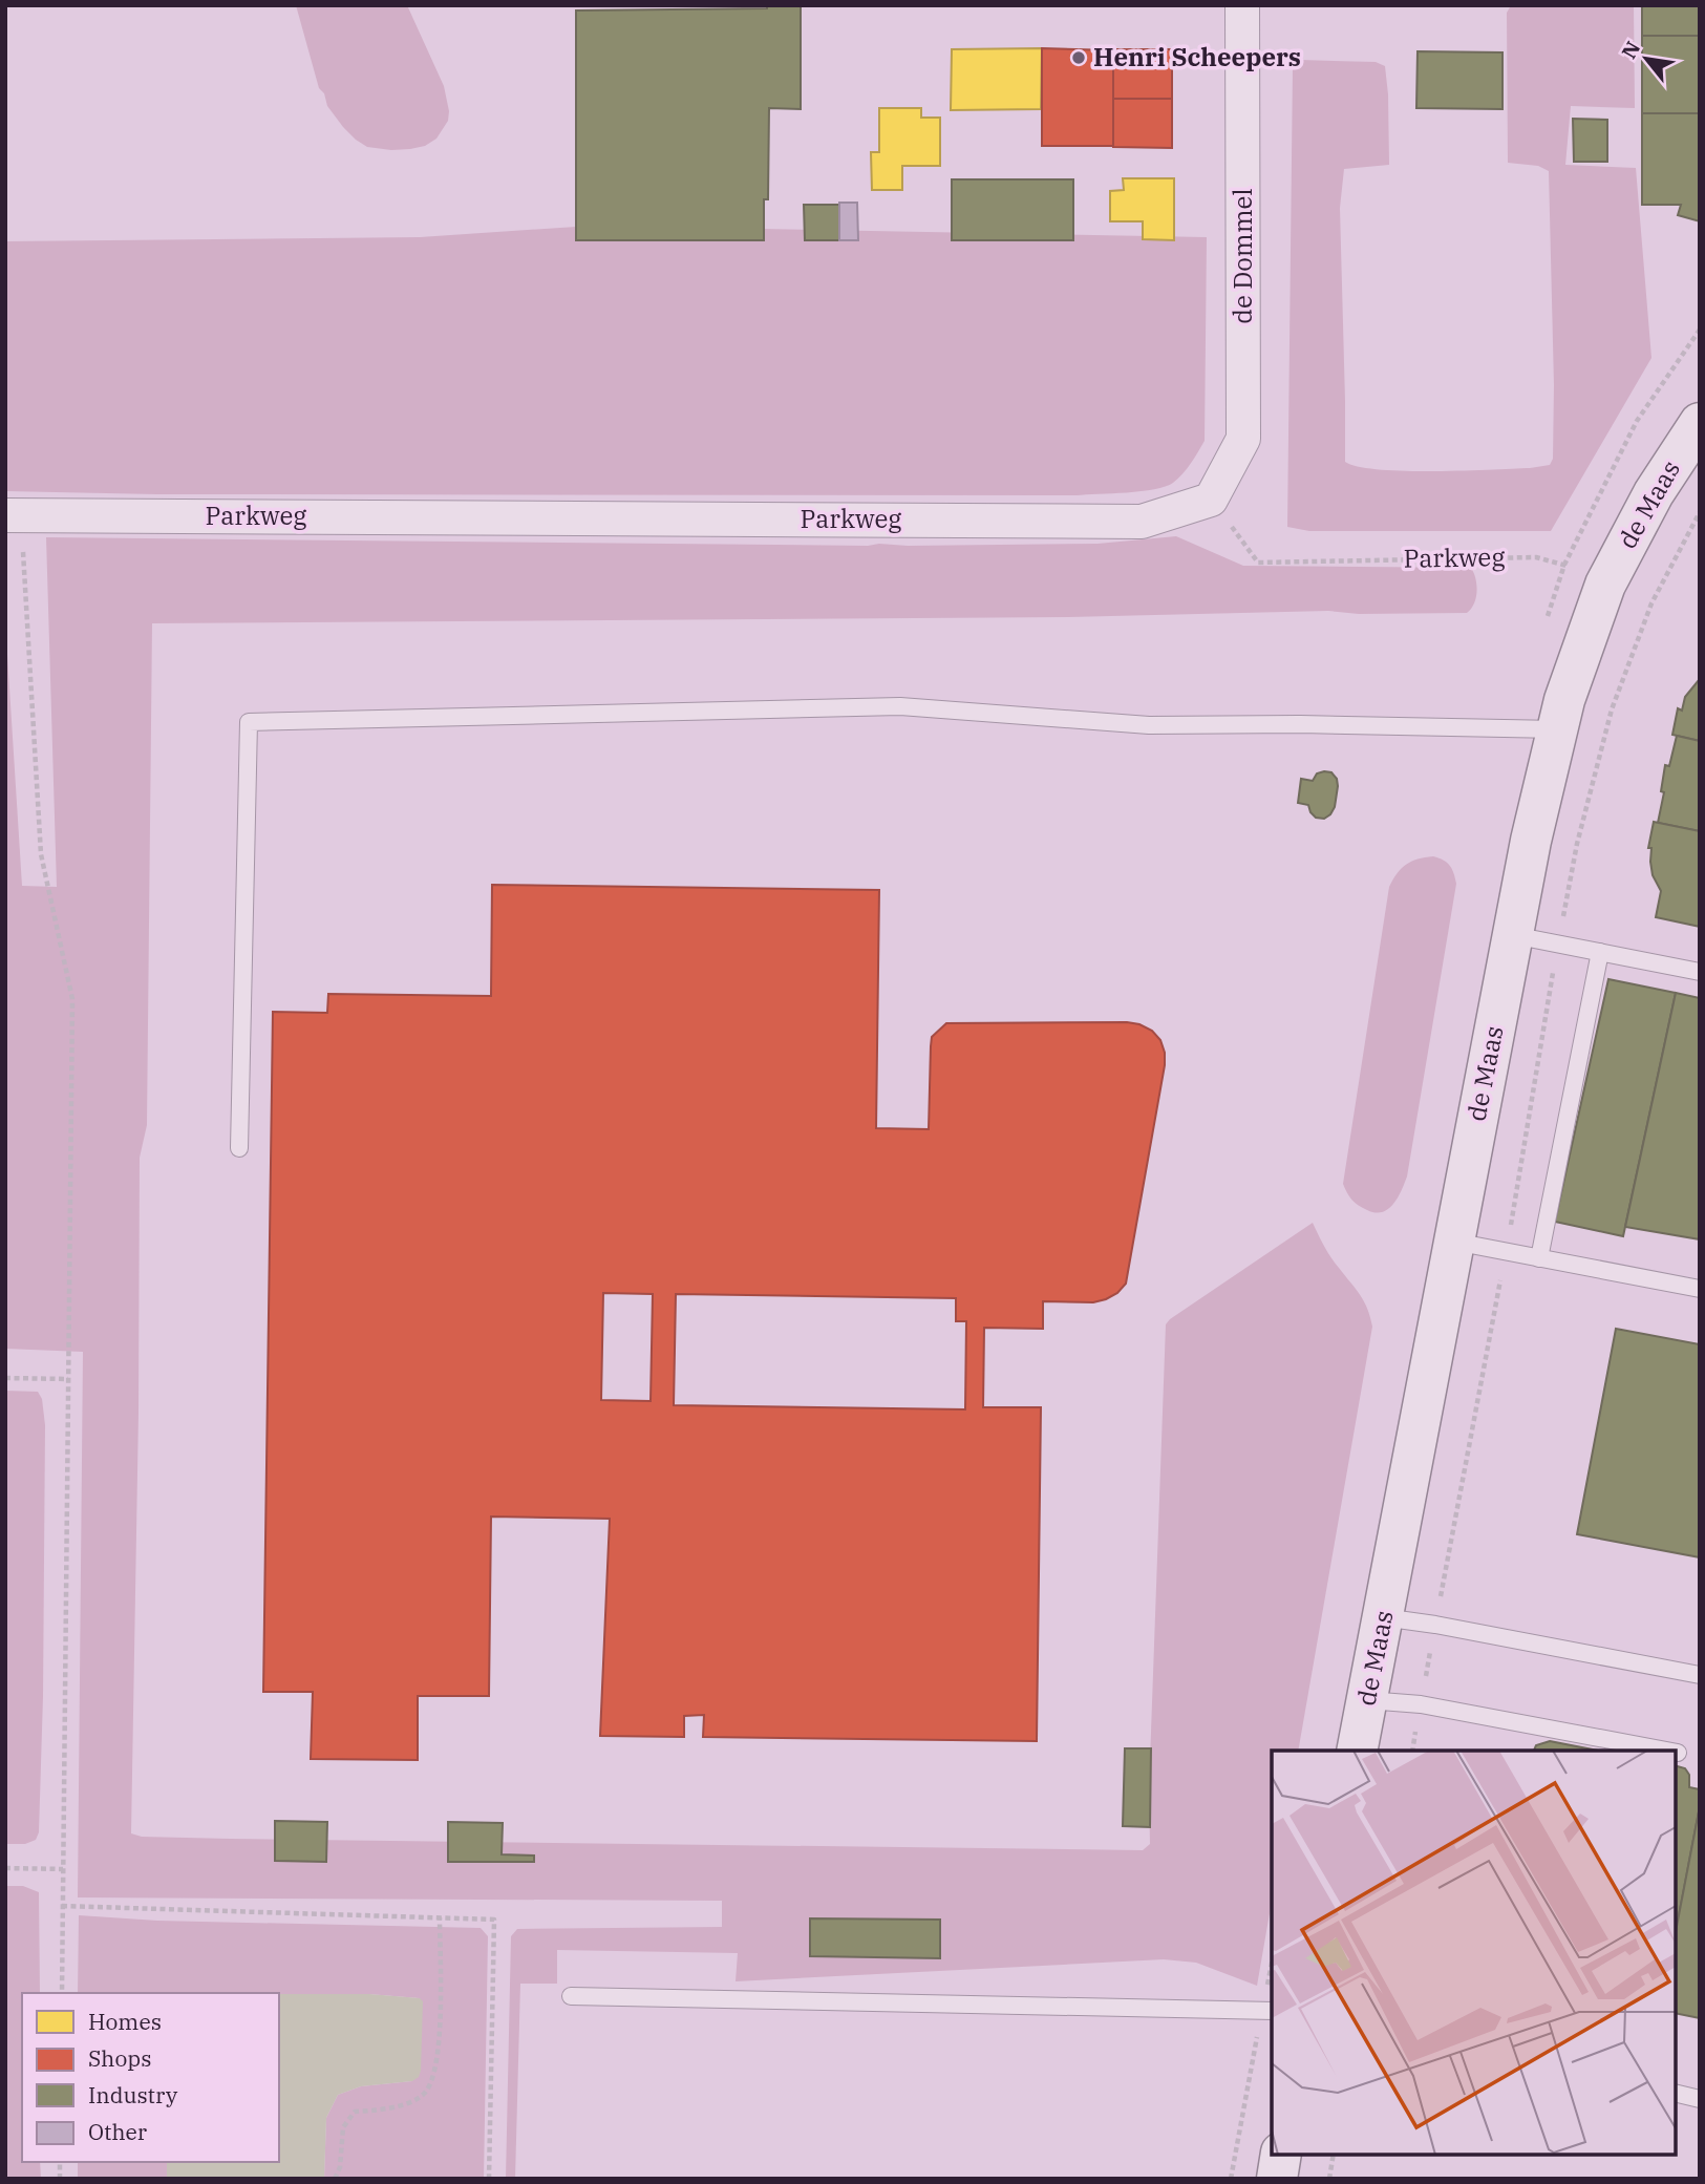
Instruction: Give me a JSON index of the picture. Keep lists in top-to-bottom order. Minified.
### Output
{"streets":{"street":["de Dommel","de Maas","Parkweg"]},"crossings":[["de Dommel","Parkweg"],["de Maas","Parkweg"]],"places":["Henri Scheepers"],"legend":["Homes","Shops","Industry","Other"],"north":"top left"}
